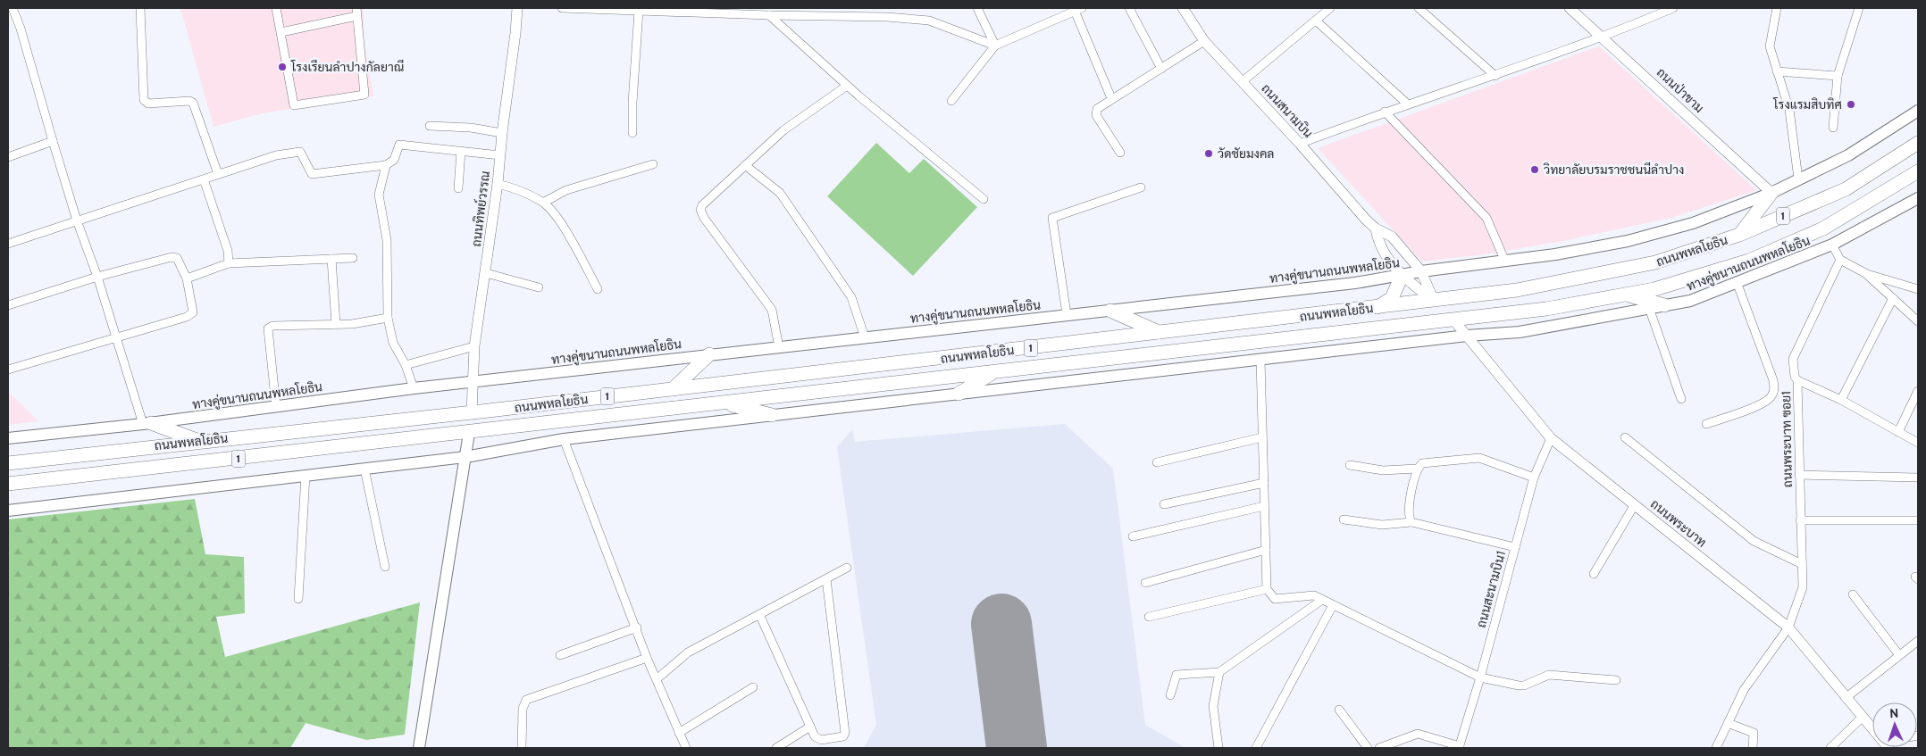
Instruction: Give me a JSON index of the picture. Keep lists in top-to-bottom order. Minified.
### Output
{"streets":{"highway":["1","ถนนพหลโยธิน"],"main road":["ทางคู่ขนานถนนพหลโยธิน"],"street":["ถนนป่าขาม","ถนนสนามบิน","ถนนทิพย์วรรณ","ถนนพระบาท ฃอย1","ถนนพระบาท","ถนนสะนามบิน1"]},"crossings":[["ถนนป่าขาม","ทางคู่ขนานถนนพหลโยธิน"],["ถนนสนามบิน","ถนนพหลโยธิน"],["ถนนสนามบิน","ทางคู่ขนานถนนพหลโยธิน"],["ถนนทิพย์วรรณ","ถนนพหลโยธิน"],["ถนนทิพย์วรรณ","ทางคู่ขนานถนนพหลโยธิน"],["ถนนพหลโยธิน","ถนนพระบาท"],["ทางคู่ขนานถนนพหลโยธิน","ถนนพระบาท"],["ถนนพระบาท ฃอย1","ถนนพระบาท"],["ถนนพระบาท","ถนนสะนามบิน1"]],"places":["โรงเรียนลำปางกัลยาณี","โรงแรมสิบทิศ","วัดชัยมงคล","วิทยาลัยบรมราชชนนีลำปาง"],"north":"top"}
